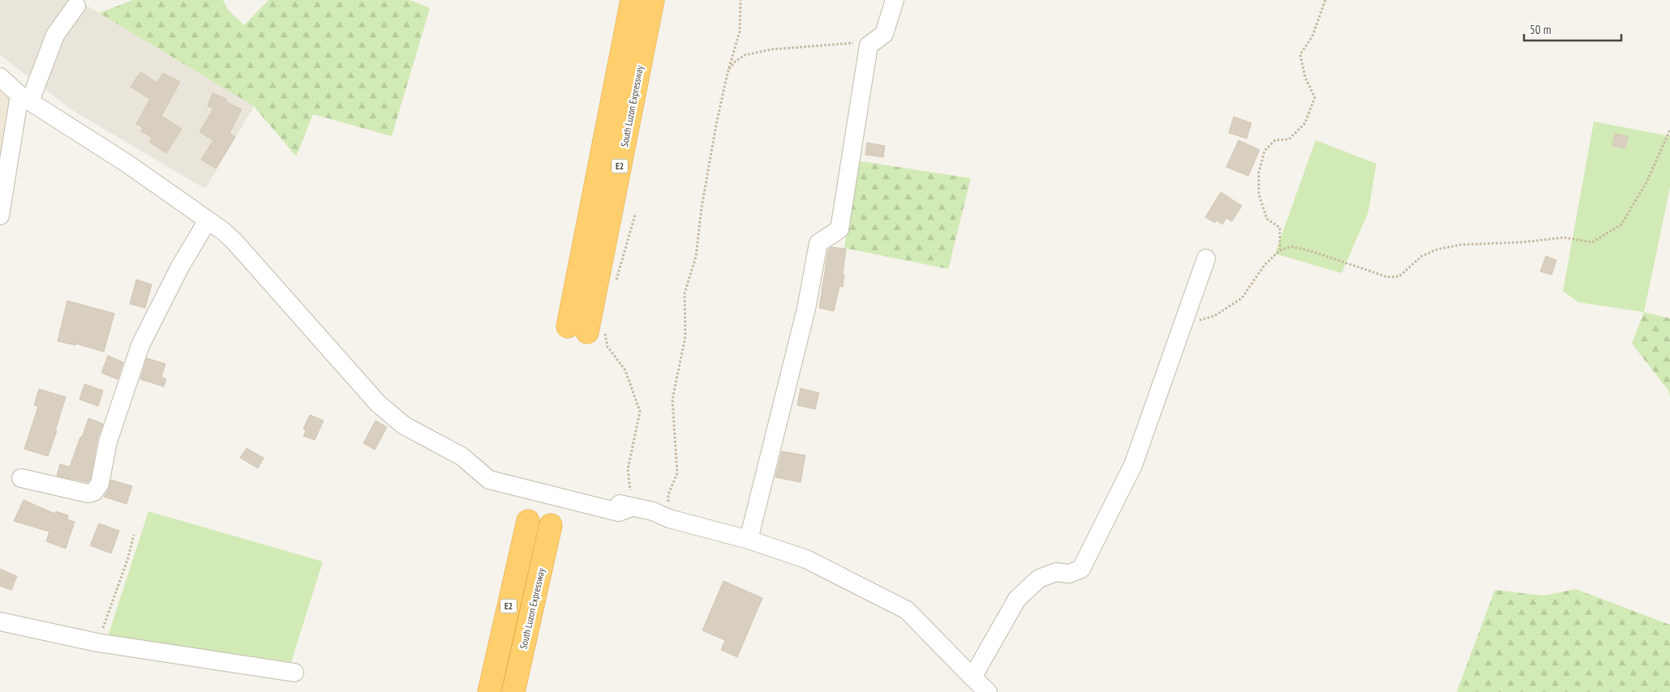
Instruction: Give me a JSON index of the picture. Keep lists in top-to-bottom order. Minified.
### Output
{"streets":{"highway":["South Luzon Expressway","E2"]},"scale_bar":"50 m"}
